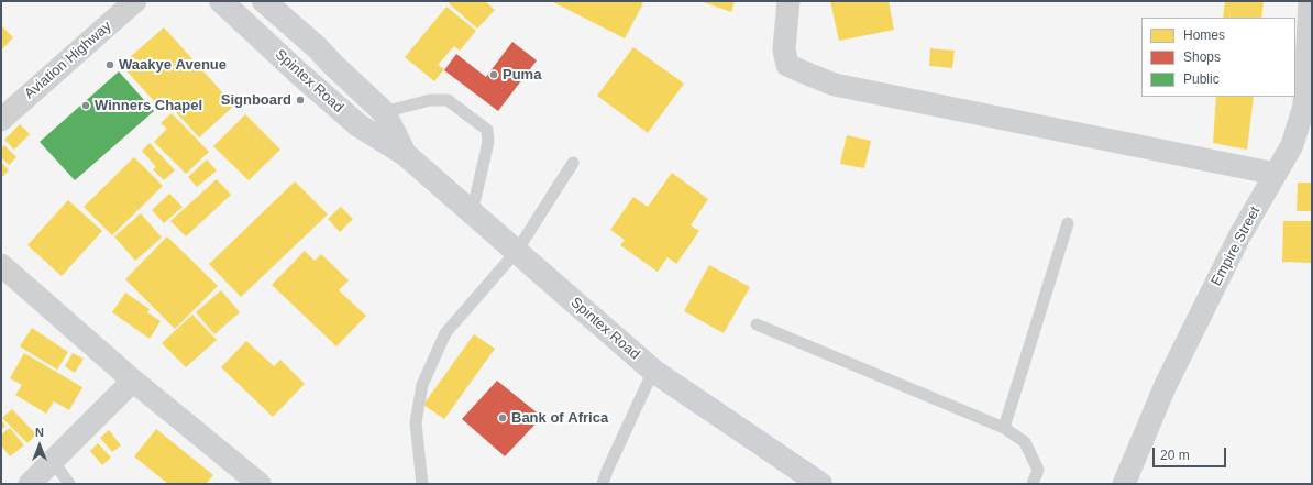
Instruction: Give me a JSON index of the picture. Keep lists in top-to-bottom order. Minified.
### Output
{"streets":{"main road":["Spintex Road"],"street":["Aviation Highway","Empire Street"]},"places":["Waakye Avenue","Puma","Signboard","Winners Chapel","Bank of Africa"],"legend":["Homes","Shops","Public"],"scale_bar":"20 m","north":"top"}
